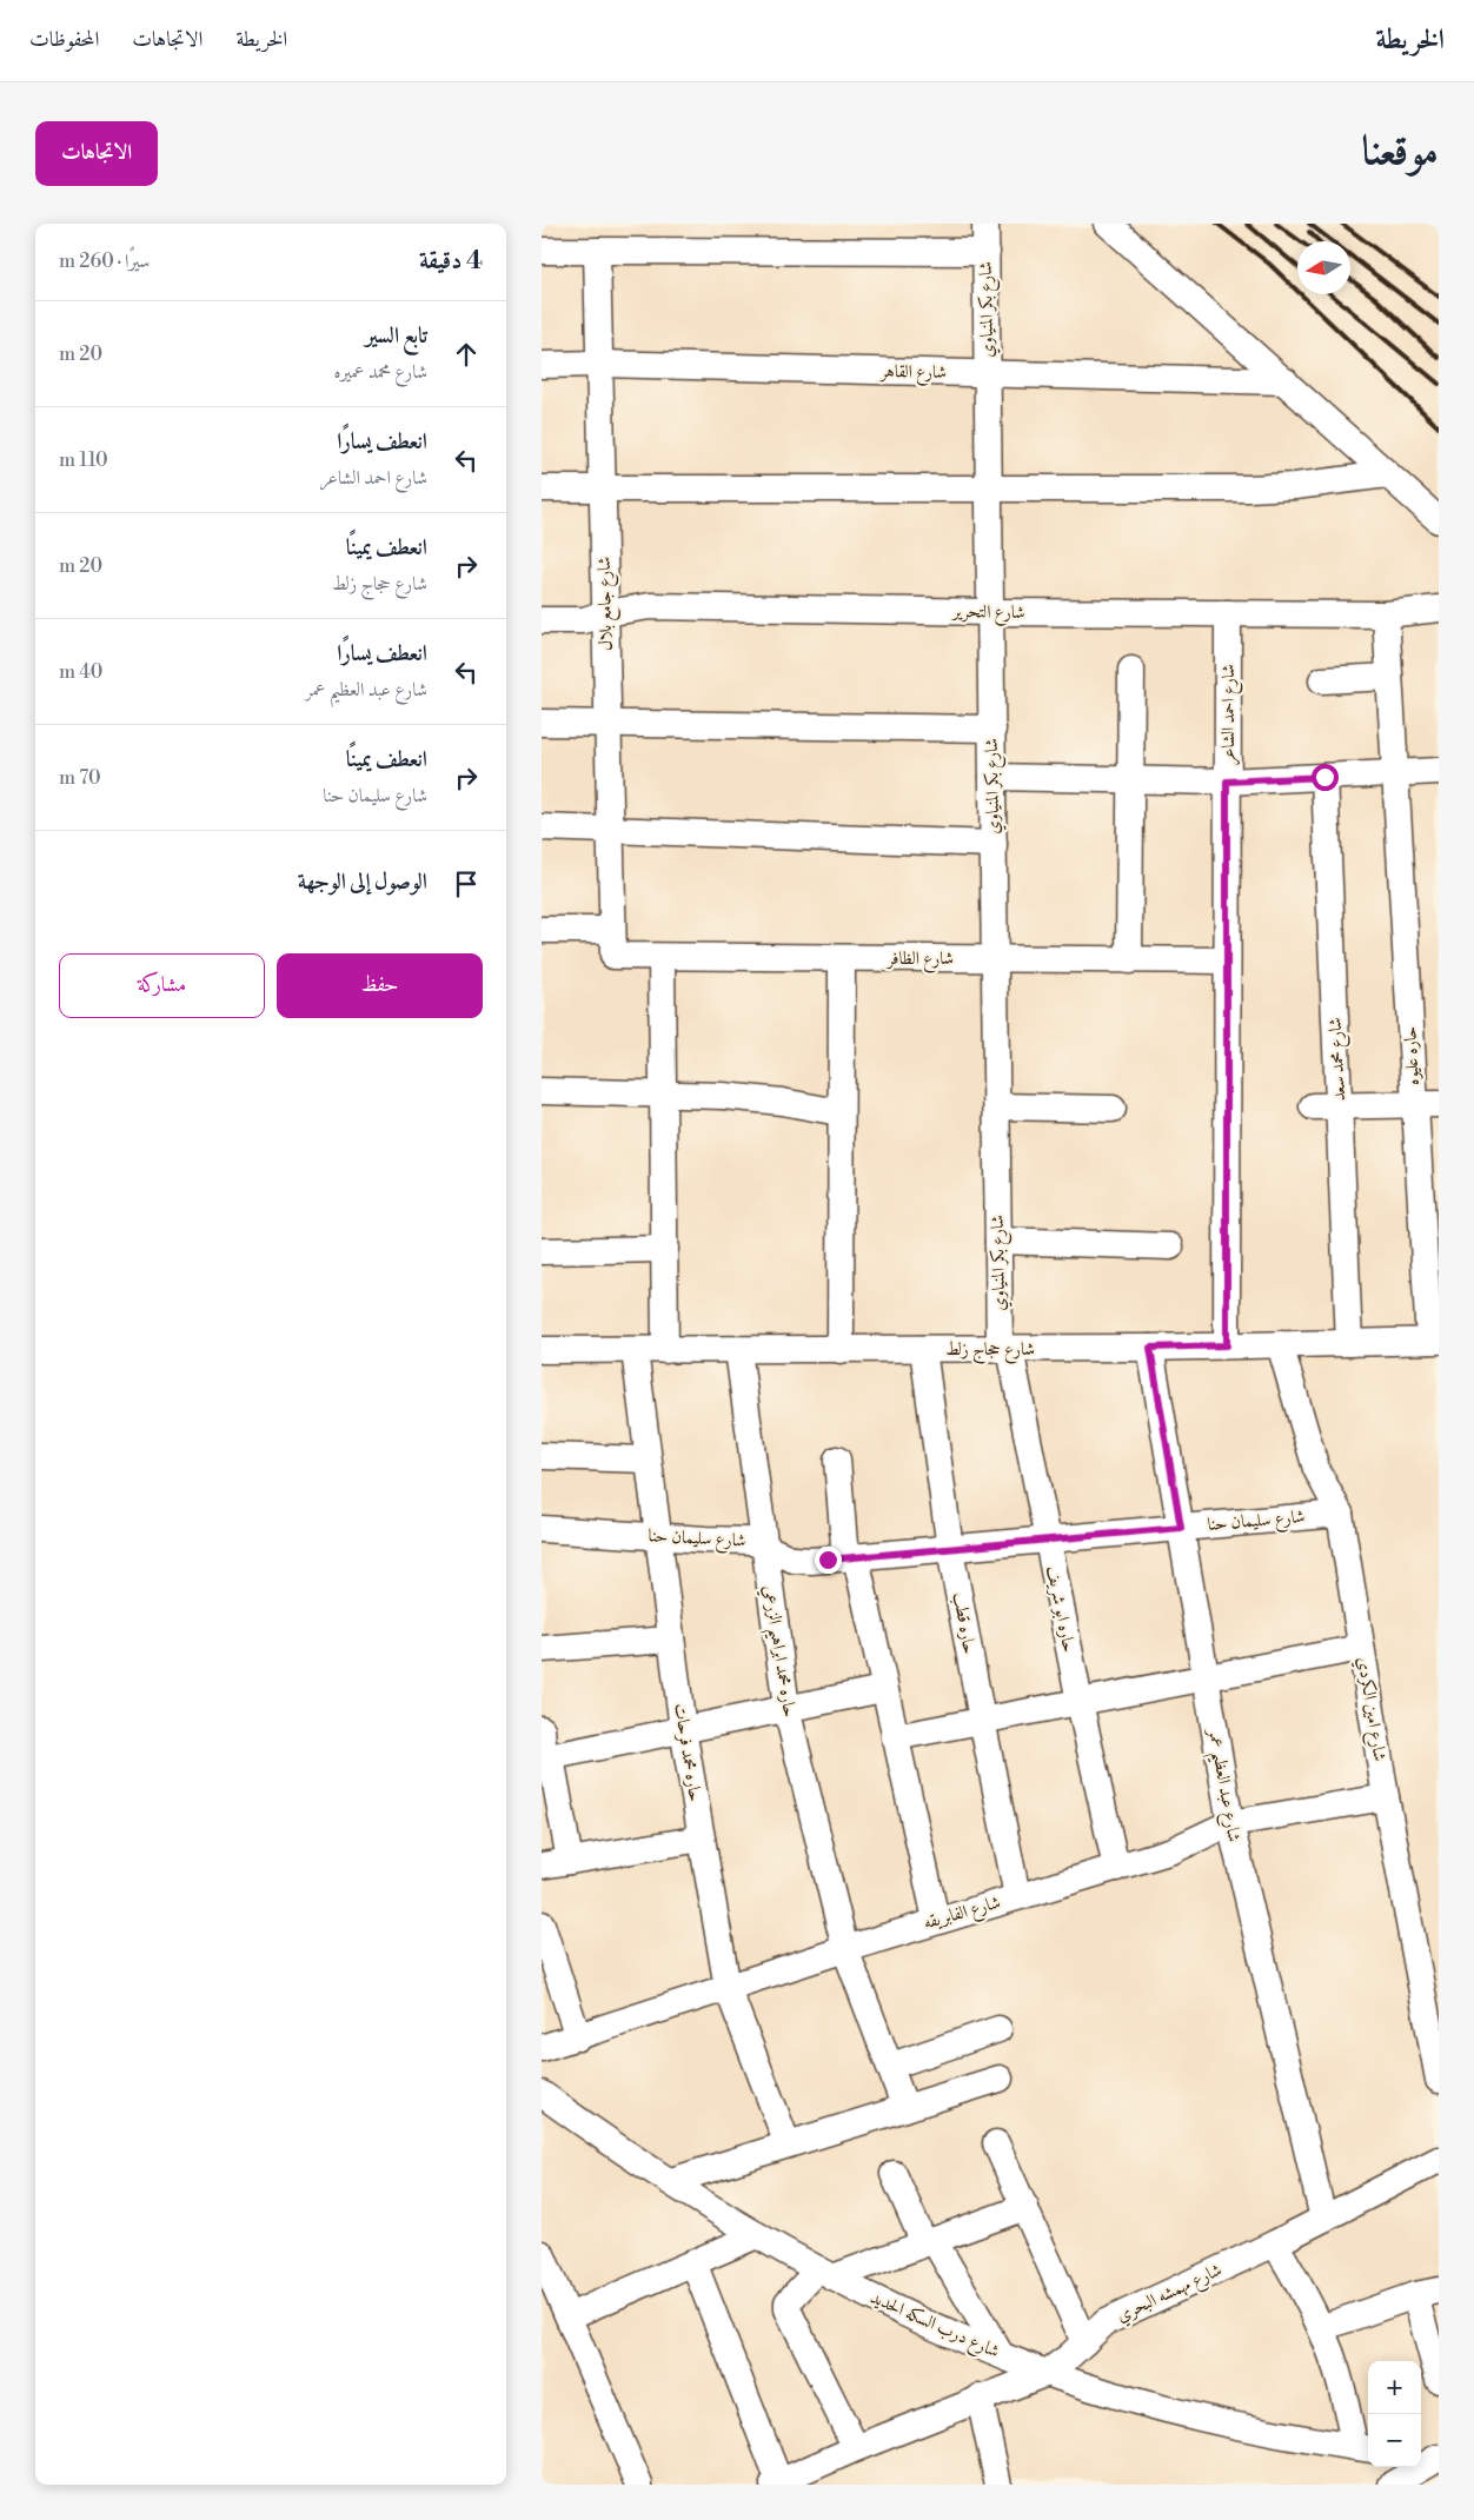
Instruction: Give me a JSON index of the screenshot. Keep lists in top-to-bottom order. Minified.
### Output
{"streets":{"street":["شارع بكر المنياوي","شارع القاهر","شارع جامع بلال","شارع التحرير","شارع احمد الشاعر","شارع الظافر","حاره عليوه","شارع محمد سعد","شارع حجاج زلط","شارع سليمان حنا","حاره ابو شريف","حاره قطب","حاره محمد ابراهيم الزرعي","شارع امين الكردي","حاره محمد فرحات","شارع عبد العظيم عمر","شارع الفابريقه","شارع مهمشه البحري","شارع درب السكه الحديد"]},"crossings":[["شارع بكر المنياوي","شارع القاهر"],["شارع بكر المنياوي","شارع التحرير"],["شارع بكر المنياوي","شارع الظافر"],["شارع بكر المنياوي","شارع حجاج زلط"],["شارع بكر المنياوي","حاره ابو شريف"],["شارع القاهر","شارع جامع بلال"],["شارع جامع بلال","شارع التحرير"],["شارع جامع بلال","شارع الظافر"],["شارع التحرير","شارع احمد الشاعر"],["شارع التحرير","حاره عليوه"],["شارع احمد الشاعر","شارع الظافر"],["شارع احمد الشاعر","شارع حجاج زلط"],["حاره عليوه","شارع حجاج زلط"],["شارع محمد سعد","شارع حجاج زلط"],["شارع حجاج زلط","حاره ابو شريف"],["شارع حجاج زلط","حاره قطب"],["شارع حجاج زلط","حاره محمد ابراهيم الزرعي"],["شارع حجاج زلط","شارع امين الكردي"],["شارع حجاج زلط","حاره محمد فرحات"],["شارع حجاج زلط","شارع عبد العظيم عمر"],["شارع سليمان حنا","حاره ابو شريف"],["شارع سليمان حنا","حاره قطب"],["شارع سليمان حنا","حاره محمد ابراهيم الزرعي"],["شارع سليمان حنا","شارع امين الكردي"],["شارع سليمان حنا","حاره محمد فرحات"],["شارع سليمان حنا","شارع عبد العظيم عمر"],["حاره ابو شريف","شارع الفابريقه"],["حاره قطب","شارع الفابريقه"],["حاره محمد ابراهيم الزرعي","شارع الفابريقه"],["شارع امين الكردي","شارع الفابريقه"],["حاره محمد فرحات","شارع الفابريقه"],["شارع عبد العظيم عمر","شارع الفابريقه"],["شارع عبد العظيم عمر","شارع مهمشه البحري"],["شارع مهمشه البحري","شارع درب السكه الحديد"]],"north":"left","page":{"header":"الخريطة","nav":["الخريطة","الاتجاهات","المحفوظات"],"title":"موقعنا","buttons":["الاتجاهات",["حفظ","مشاركة"]],"heading":["4 دقيقة","سيرًا · 260 m"],"list":[["تابع السير","شارع محمد عميره","20 m"],["انعطف يسارًا","شارع احمد الشاعر","110 m"],["انعطف يمينًا","شارع حجاج زلط","20 m"],["انعطف يسارًا","شارع عبد العظيم عمر","40 m"],["انعطف يمينًا","شارع سليمان حنا","70 m"],"الوصول إلى الوجهة"],"map_buttons":["+","−"]}}
